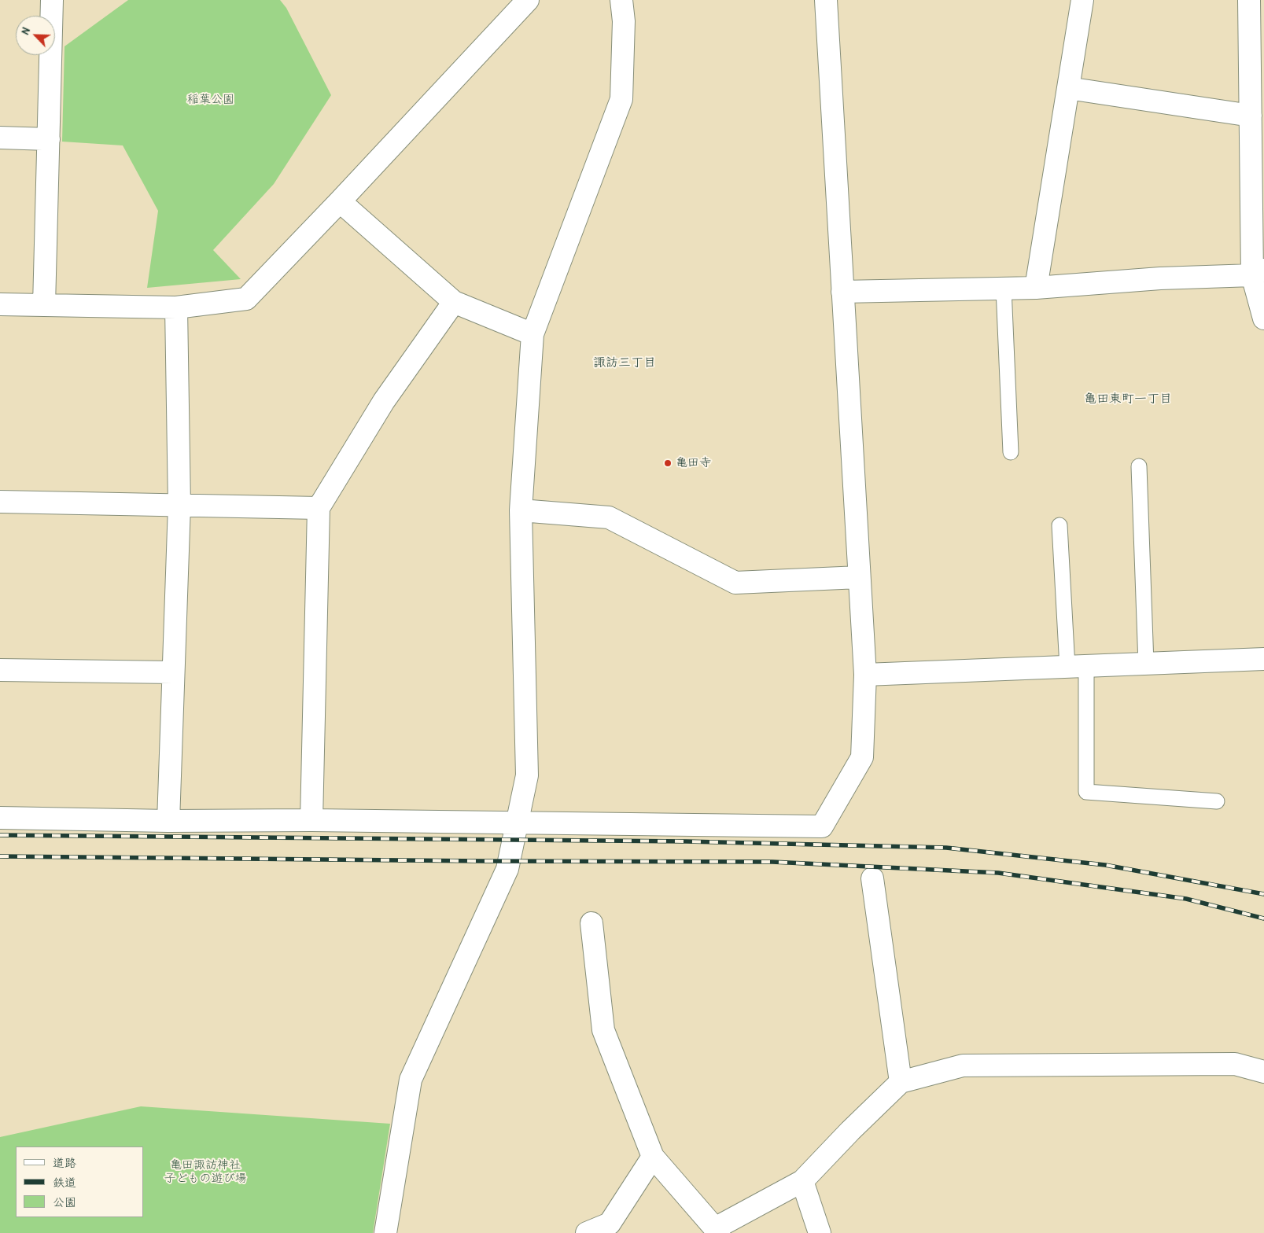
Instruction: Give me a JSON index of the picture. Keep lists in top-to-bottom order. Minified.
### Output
{"districts":["諏訪三丁目","亀田東町一丁目"],"parks":["稲葉公園","亀田諏訪神社 子どもの遊び場"],"places":["亀田寺"],"legend":["道路","鉄道","公園"],"north":"top left"}
